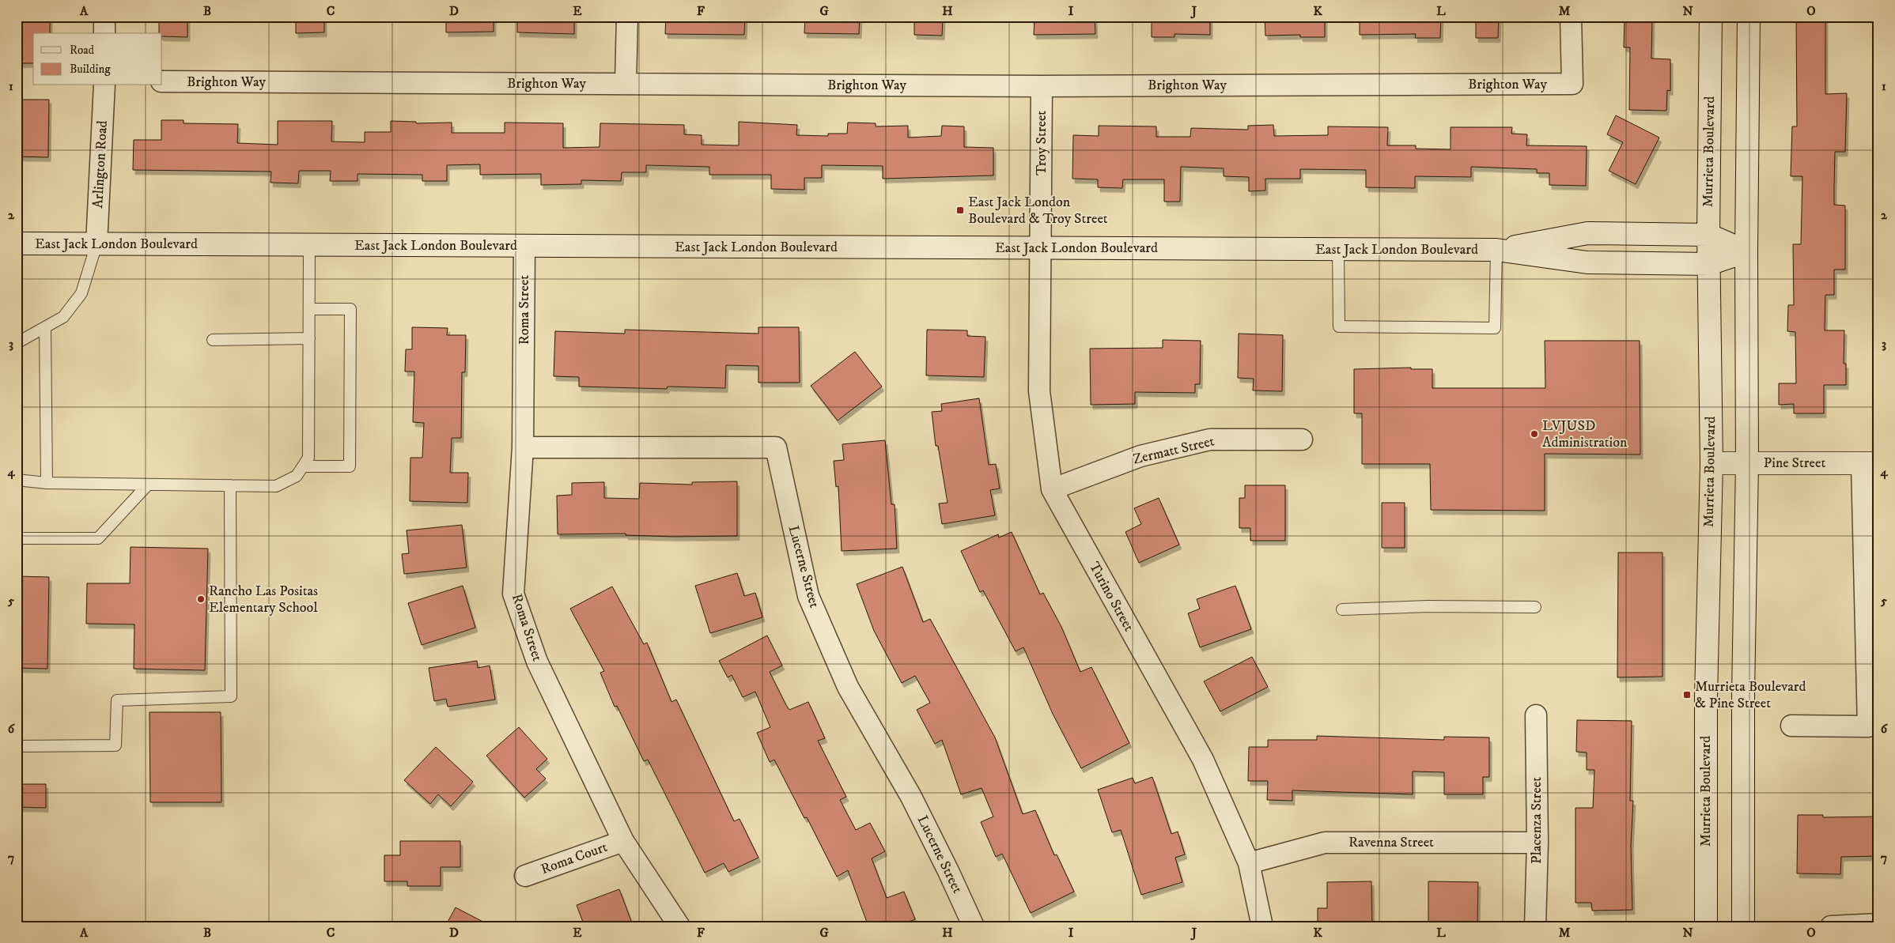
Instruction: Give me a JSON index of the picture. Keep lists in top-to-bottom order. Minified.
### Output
{"streets":{"main road":["Murrieta Boulevard","East Jack London Boulevard","Pine Street"],"street":["Brighton Way","Troy Street","Arlington Road","Roma Street","Zermatt Street","Lucerne Street","Turino Street","Placenza Street","Ravenna Street","Roma Court"]},"crossings":[["Brighton Way","Troy Street"],["Troy Street","East Jack London Boulevard"],["Troy Street","Turino Street"],["Murrieta Boulevard","East Jack London Boulevard"],["Murrieta Boulevard","Pine Street"],["Arlington Road","East Jack London Boulevard"],["East Jack London Boulevard","Roma Street"],["East Jack London Boulevard","Turino Street"],["Roma Street","Lucerne Street"],["Roma Street","Roma Court"],["Zermatt Street","Turino Street"],["Turino Street","Ravenna Street"],["Placenza Street","Ravenna Street"]],"places":{"transit":["East Jack London Boulevard & Troy Street","Murrieta Boulevard & Pine Street"],"other":["LVJUSD Administration","Rancho Las Positas Elementary School"]},"legend":["Road","Building"],"grid":{"columns":["A","B","C","D","E","F","G","H","I","J","K","L","M","N","O"],"rows":["1","2","3","4","5","6","7"]}}
